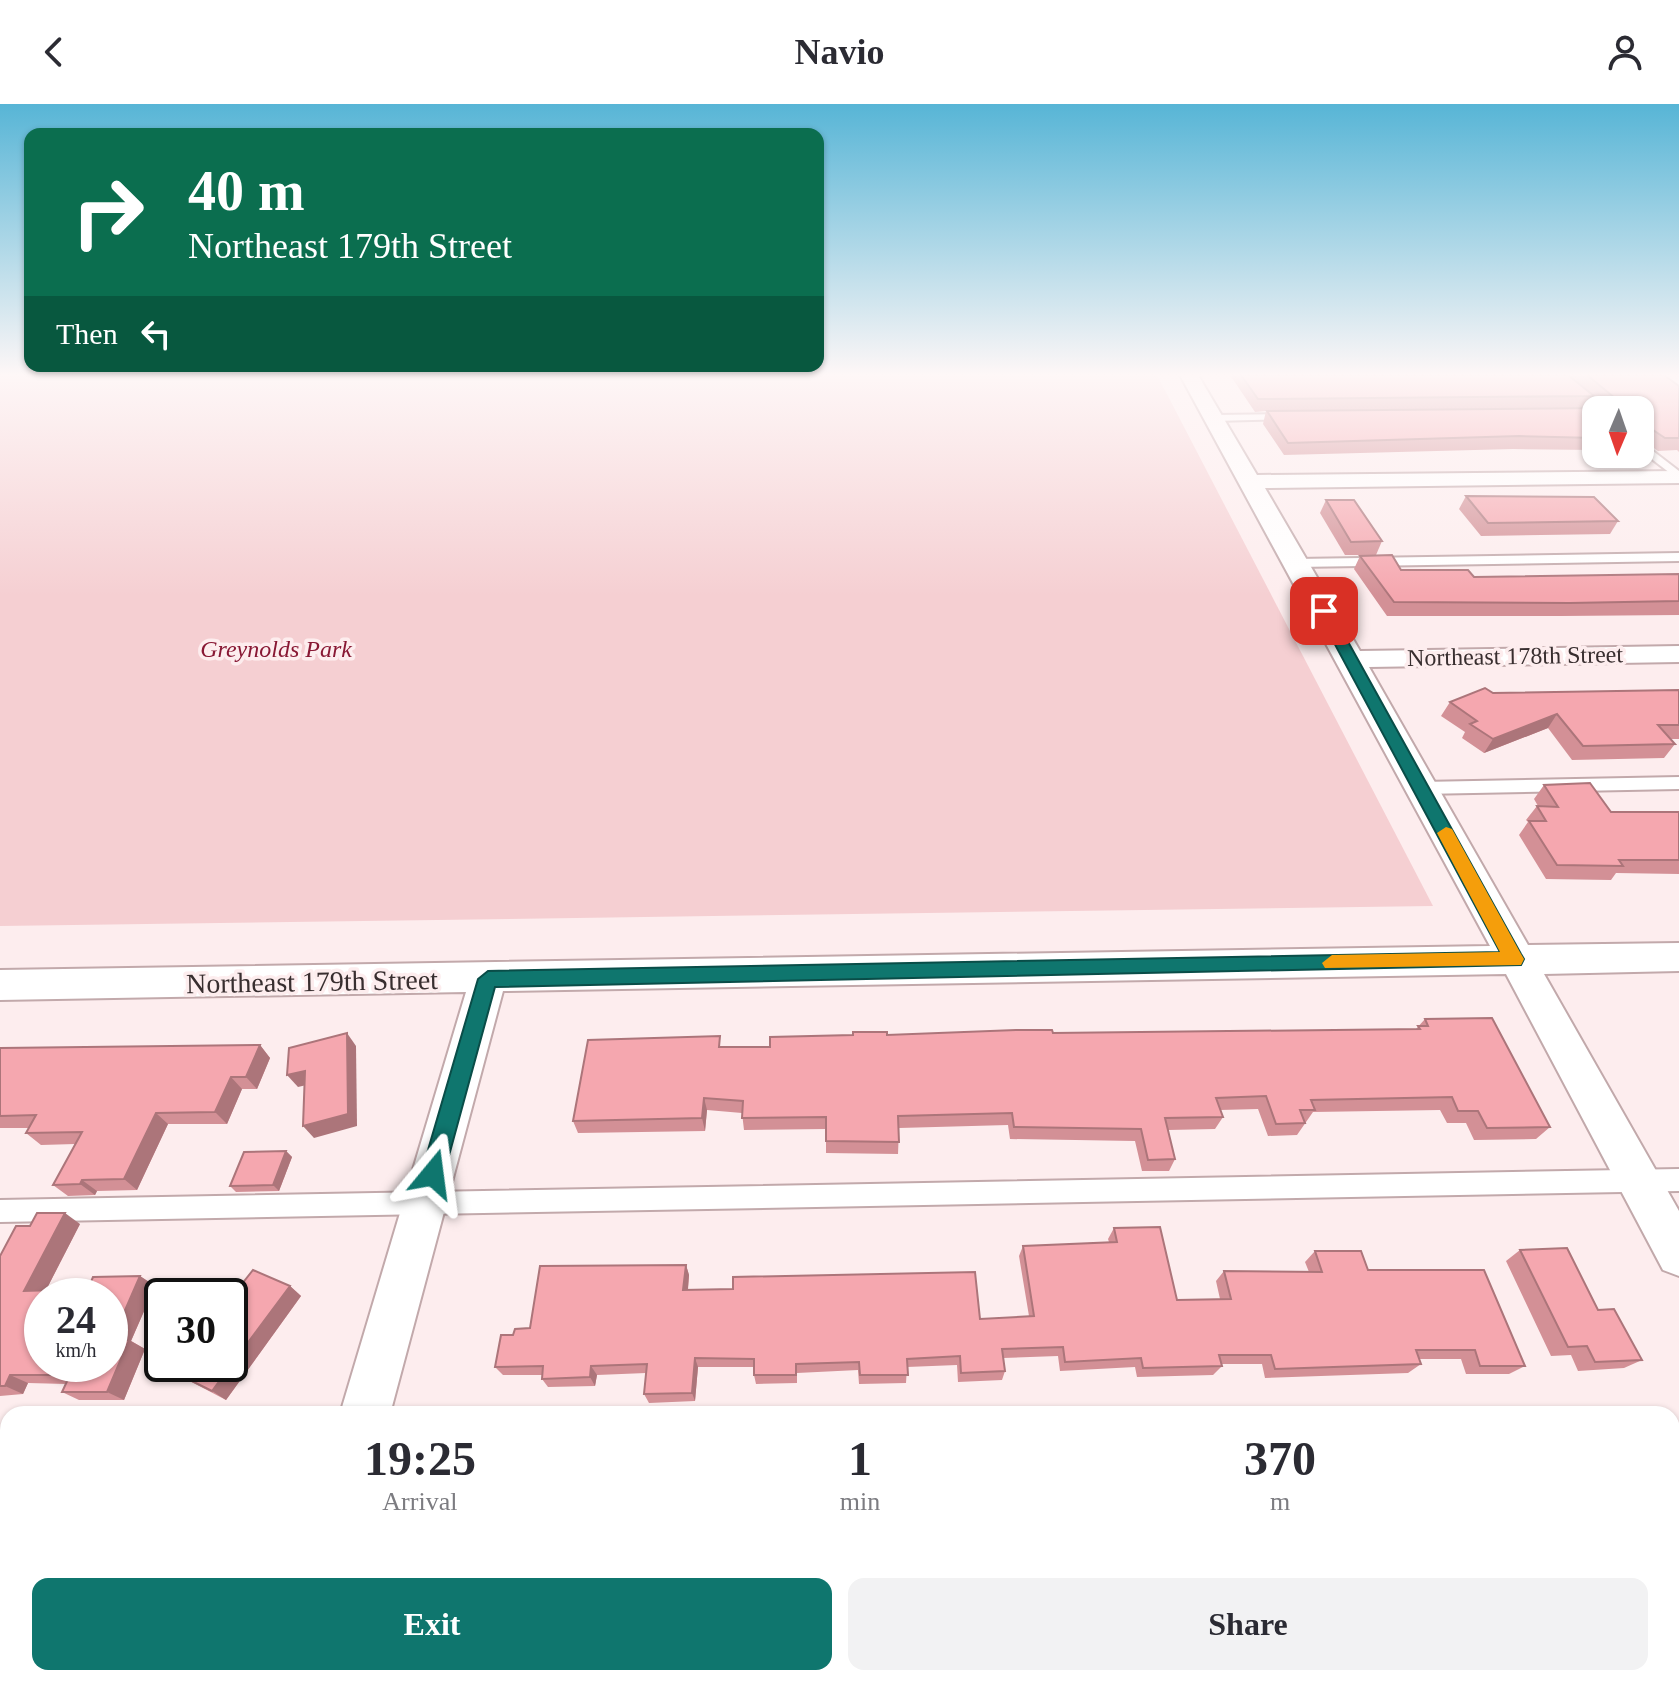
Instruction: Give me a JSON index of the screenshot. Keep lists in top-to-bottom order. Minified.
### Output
{"streets":{"street":["Northeast 178th Street","Northeast 179th Street"]},"parks":["Greynolds Park"],"north":"bottom","page":{"header":"Navio","turn":["40 m","Northeast 179th Street"],"then":"Then","speed":"24 km/h","limit":"30","eta":["19:25","Arrival","1","min","370","m"],"buttons":["Exit","Share"]}}
